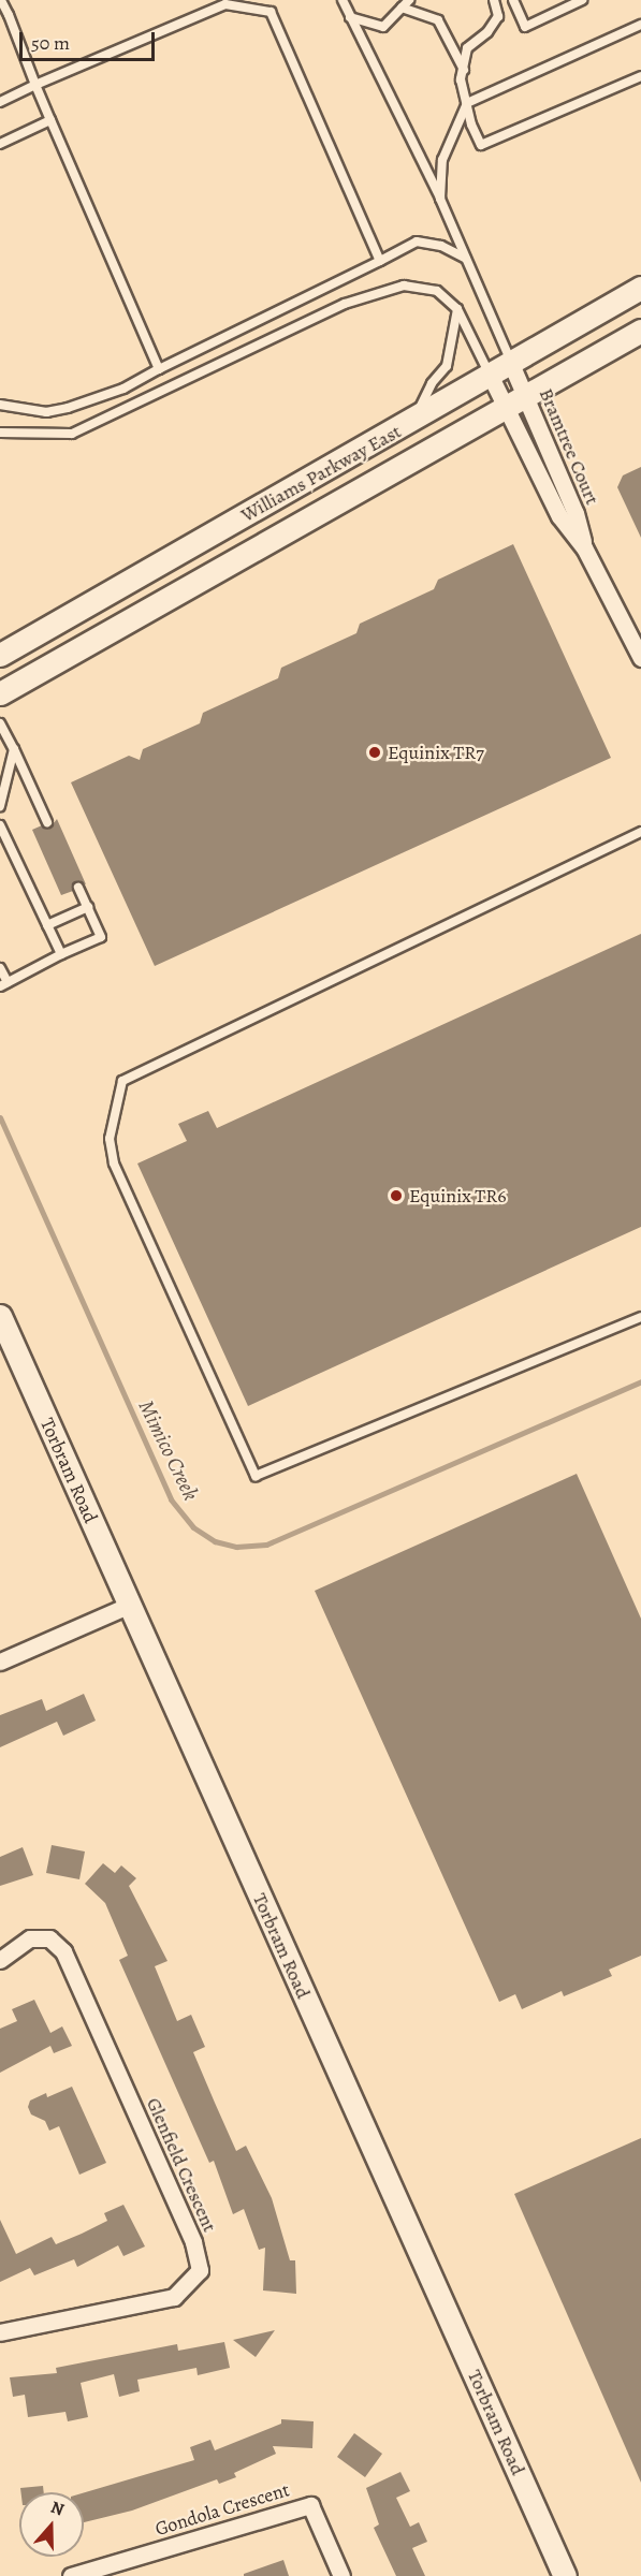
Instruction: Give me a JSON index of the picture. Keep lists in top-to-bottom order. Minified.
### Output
{"streets":{"main road":["Williams Parkway East","Torbram Road"],"street":["Bramtree Court","Glenfield Crescent","Gondola Crescent"]},"crossings":[["Bramtree Court","Williams Parkway East"]],"water":["Mimico Creek"],"places":["Equinix TR7","Equinix TR6"],"scale_bar":"50 m","north":"top"}
